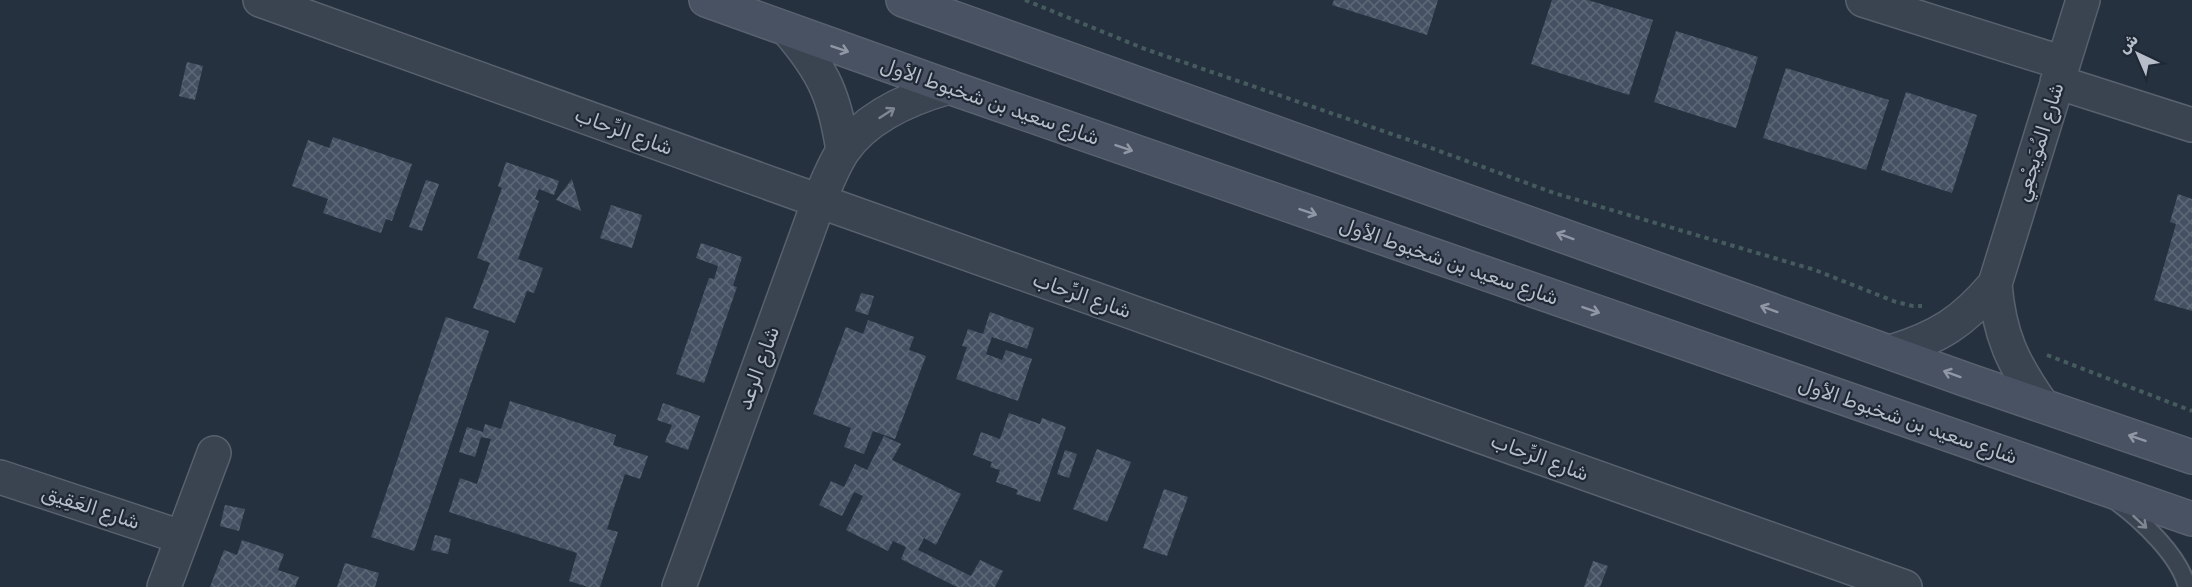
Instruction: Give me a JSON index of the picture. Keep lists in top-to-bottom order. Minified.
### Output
{"streets":{"main road":["شارع سعيد بن شخبوط الأول"],"street":["شارع الرِّحاب","شارع المُوَيجْعِي","شارع الرعد","شارع العَقِيق"]},"crossings":[["شارع سعيد بن شخبوط الأول","شارع الرعد"],["شارع الرِّحاب","شارع الرعد"]],"north":"top left"}
